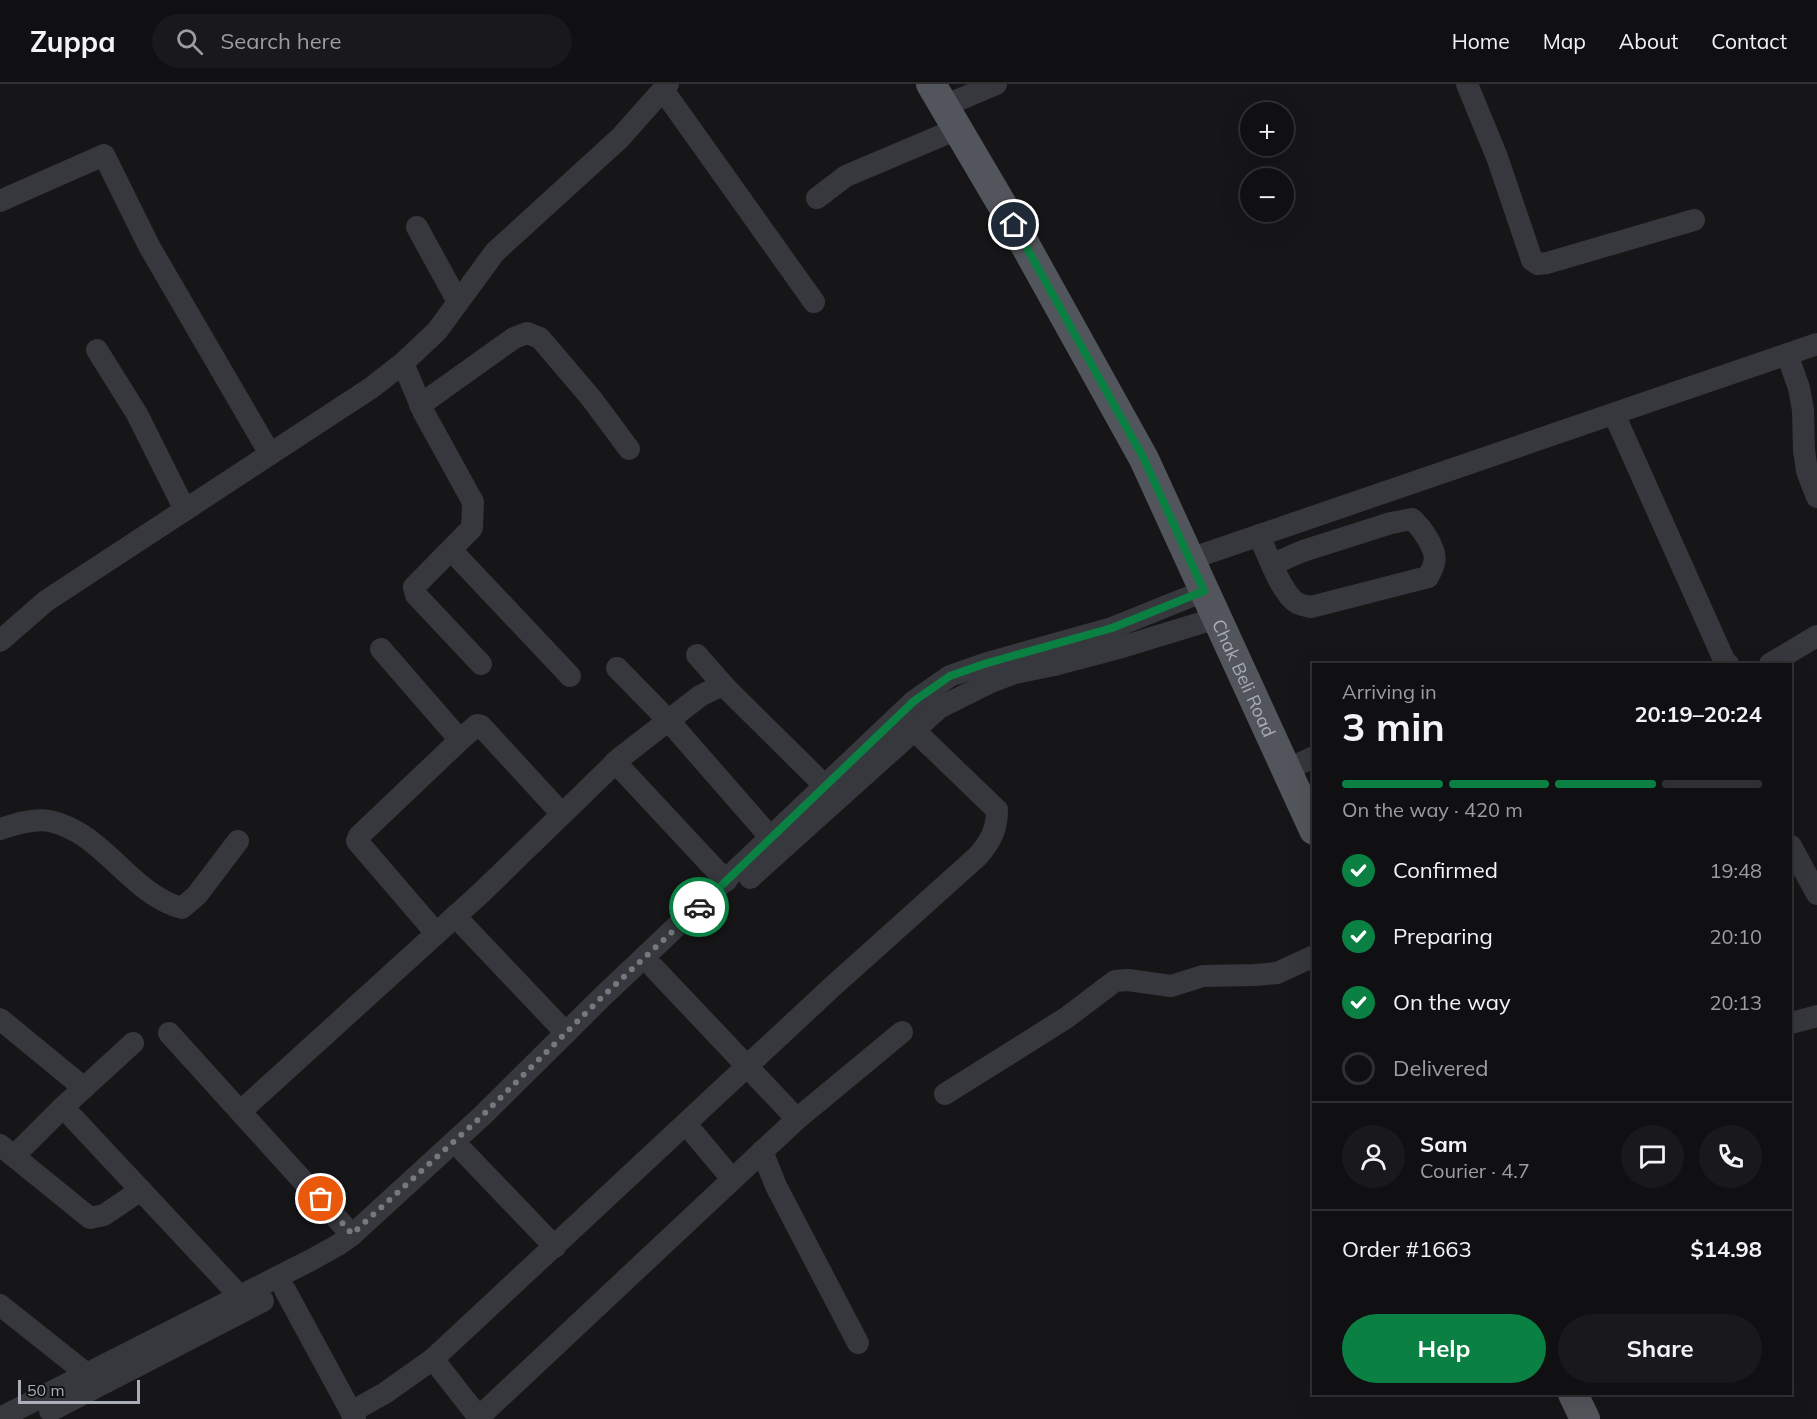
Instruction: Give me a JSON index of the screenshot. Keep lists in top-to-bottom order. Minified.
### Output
{"streets":{"main road":["Chak Beli Road"]},"scale_bar":"50 m","page":{"header":"Zuppa","search":"Search here","nav":["Home","Map","About","Contact"],"map_buttons":["+","−"],"heading":["3 min","Arriving in","20:19–20:24"],"panel":["Sam","Courier · 4.7","Order #1663","$14.98"],"bar":"On the way · 420 m","list":[["Confirmed","19:48"],["Preparing","20:10"],["On the way","20:13"],"Delivered"],"buttons":["Help","Share"],"scale":"50 m"}}
